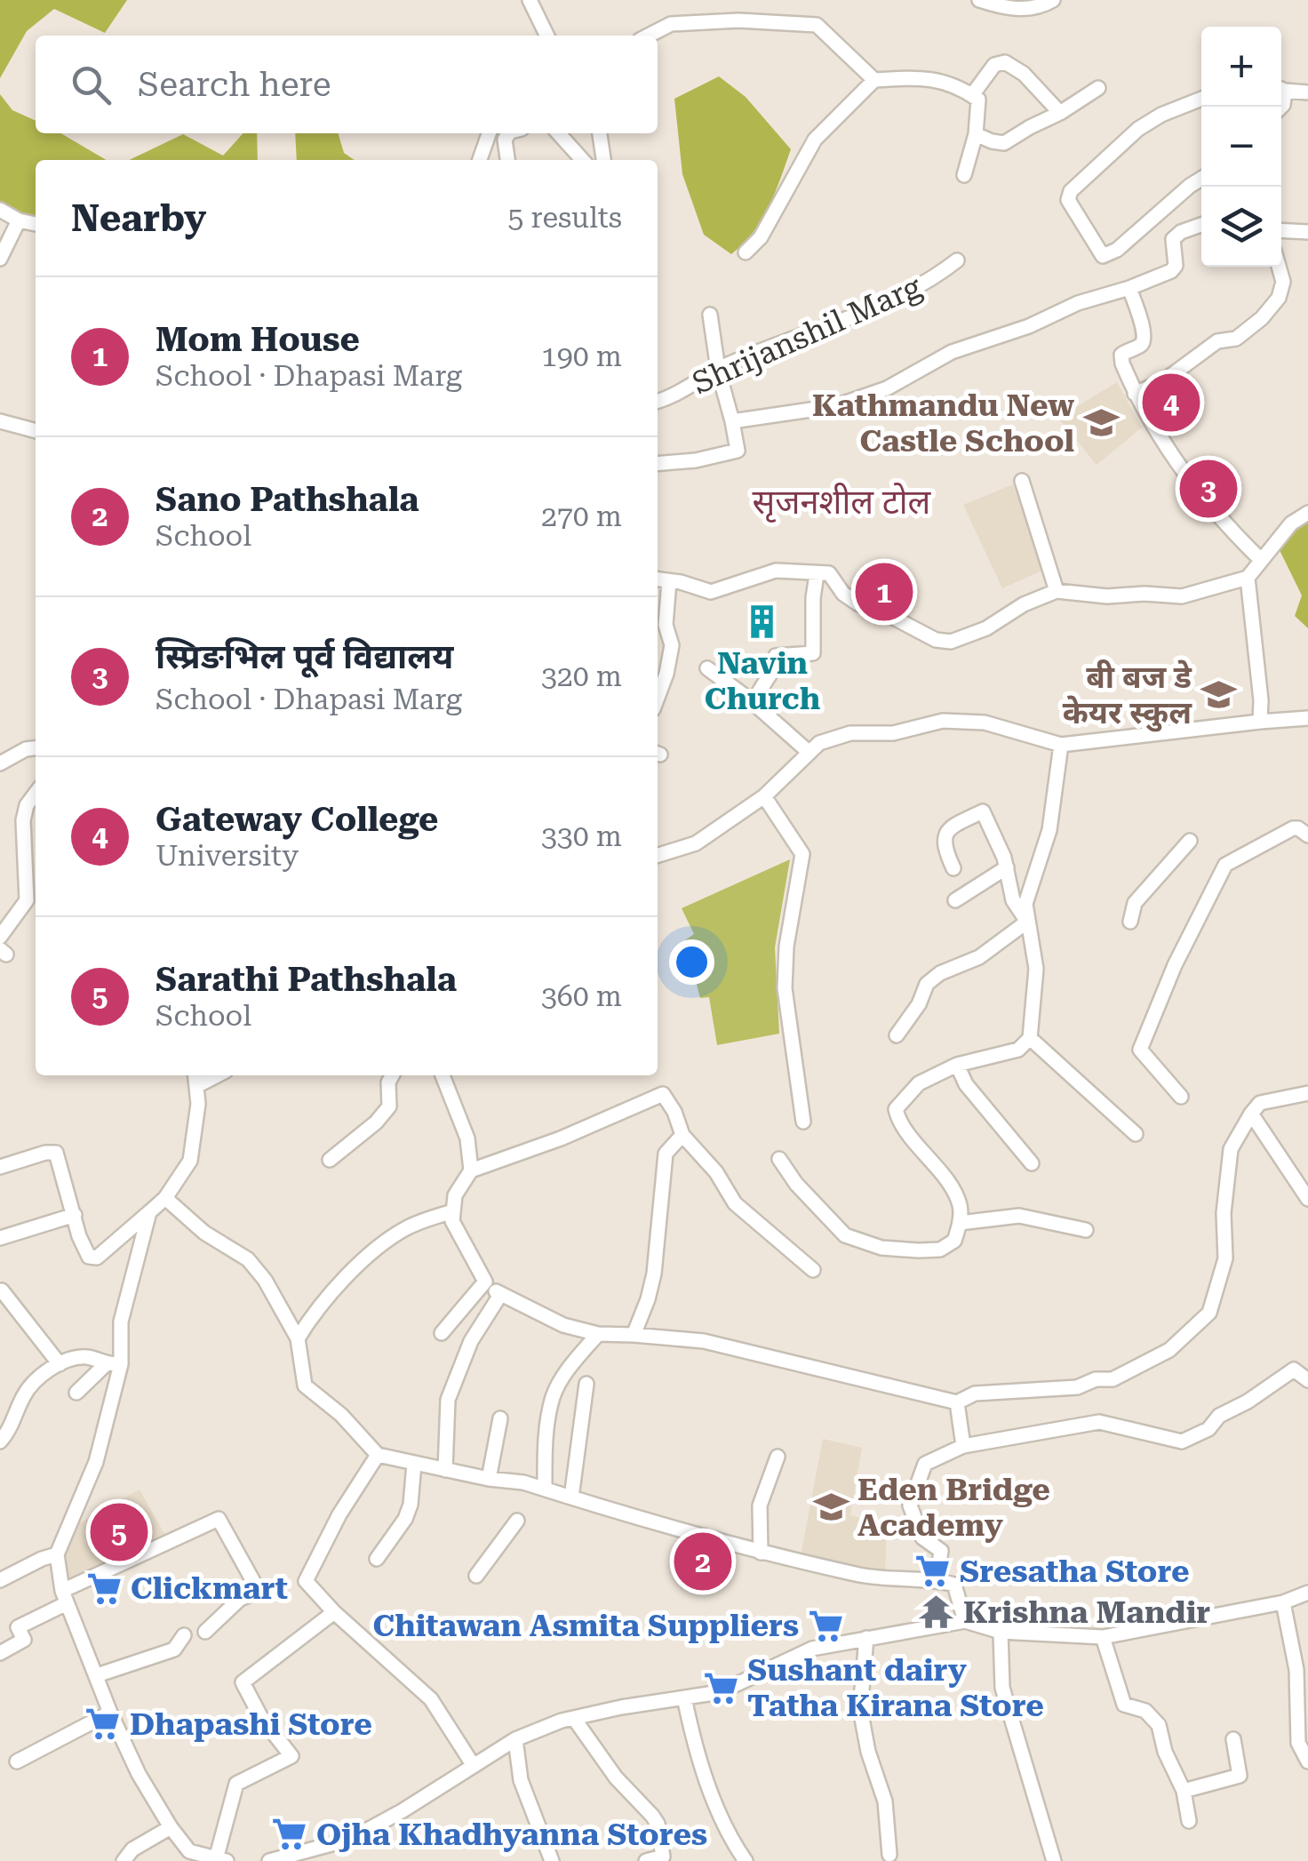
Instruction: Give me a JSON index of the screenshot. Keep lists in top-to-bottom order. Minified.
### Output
{"streets":{"street":["Shrijanshil Marg"]},"districts":["सृजनशील टोल"],"places":{"school or university":["Kathmandu New Castle School","बी बज डे केयर स्कुल","Eden Bridge Academy"],"building":["Navin Church"],"supermarket":["Sresatha Store","Clickmart","Chitawan Asmita Suppliers","Sushant dairy Tatha Kirana Store","Dhapashi Store","Ojha Khadhyanna Stores"],"temple":["Krishna Mandir"]},"page":{"map_buttons":["+","−"],"search":"Search here","heading":["Nearby","5 results"],"list":[{"mark":"1","name":"Mom House","note":"School · Dhapasi Marg","value":"190 m"},{"mark":"2","name":"Sano Pathshala","note":"School","value":"270 m"},{"mark":"3","name":"स्प्रिङभिल पूर्व विद्यालय","note":"School · Dhapasi Marg","value":"320 m"},{"mark":"4","name":"Gateway College","note":"University","value":"330 m"},{"mark":"5","name":"Sarathi Pathshala","note":"School","value":"360 m"}],"pins":["4","3","1","5","2"]}}
